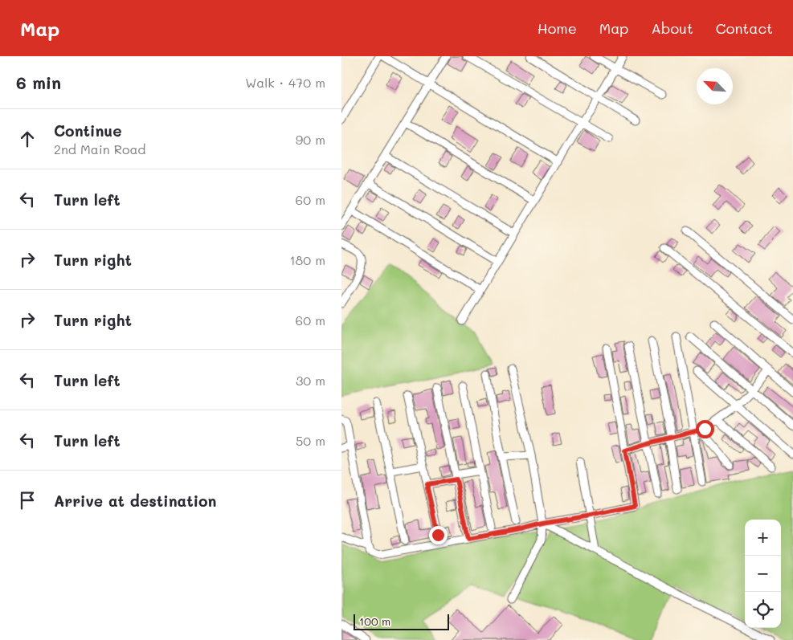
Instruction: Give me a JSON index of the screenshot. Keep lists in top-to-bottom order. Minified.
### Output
{"scale_bar":"100 m","north":"top left","page":{"header":"Map","nav":["Home","Map","About","Contact"],"heading":["6 min","Walk · 470 m"],"list":[["Continue","2nd Main Road","90 m"],["Turn left","60 m"],["Turn right","180 m"],["Turn right","60 m"],["Turn left","30 m"],["Turn left","50 m"],"Arrive at destination"],"map_buttons":["+","−"],"scale":"100 m"}}
